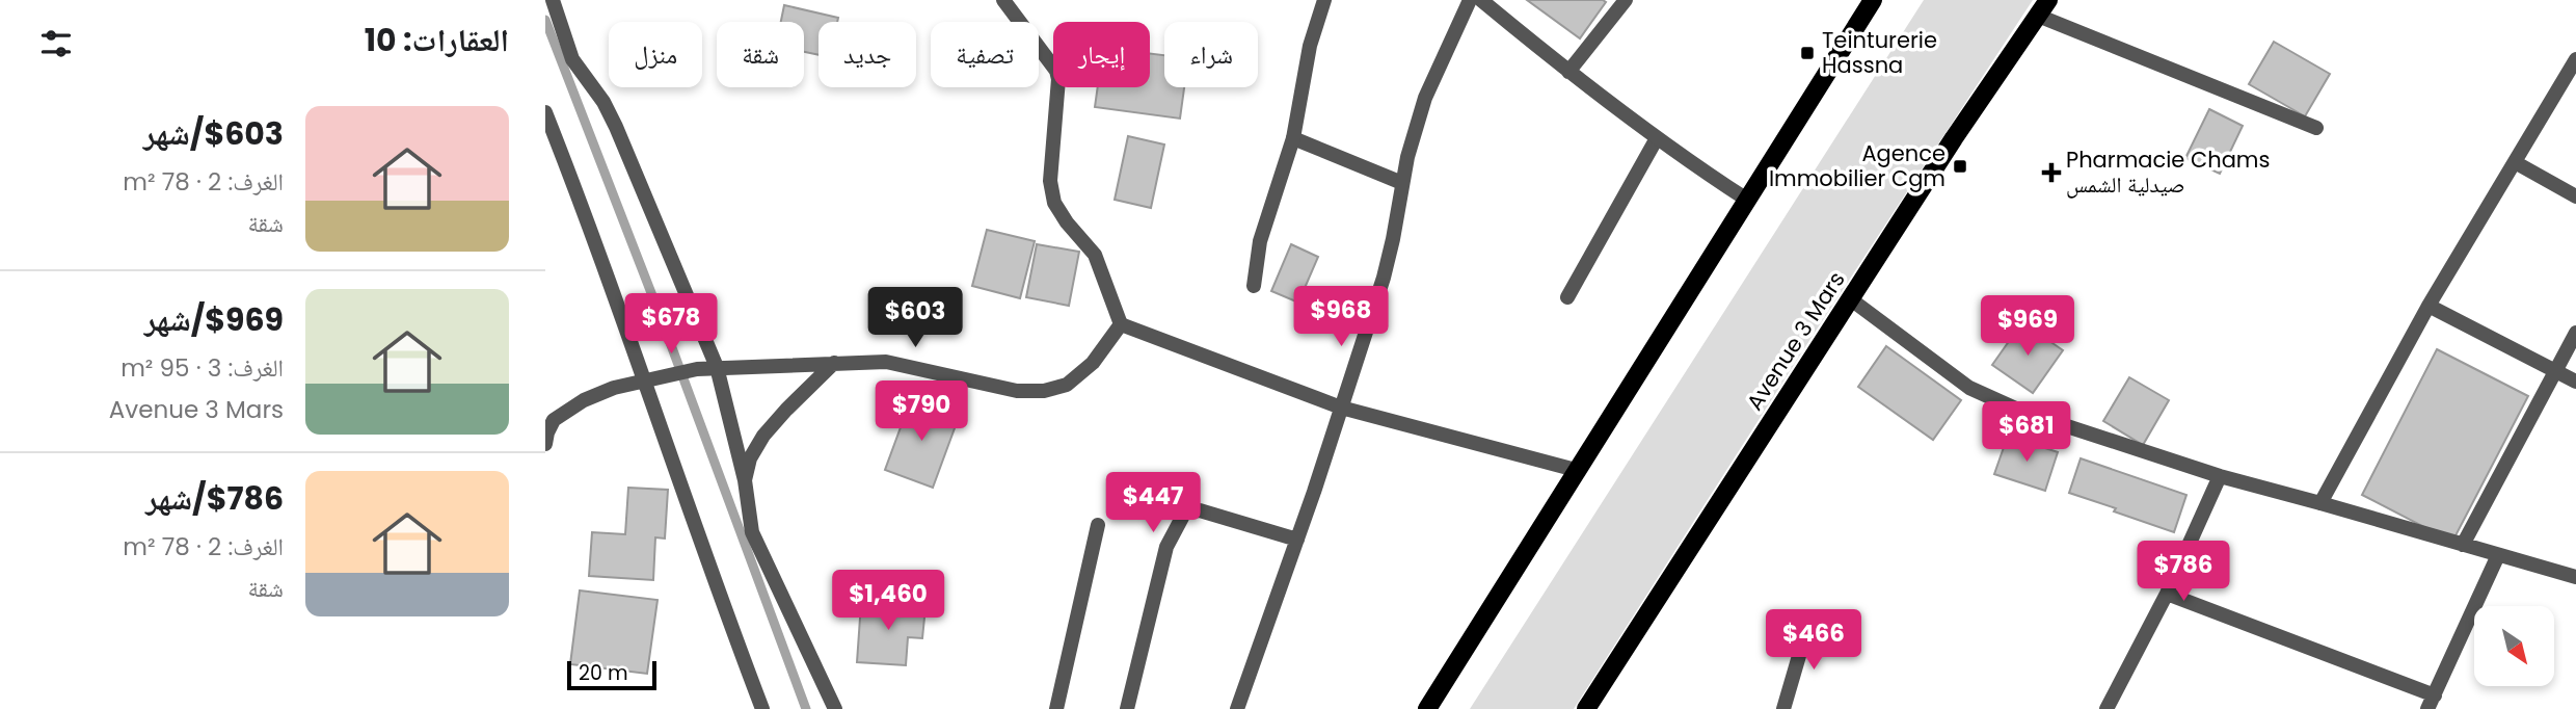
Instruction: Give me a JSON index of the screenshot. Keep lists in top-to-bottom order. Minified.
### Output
{"streets":{"main road":["Avenue 3 Mars"]},"places":{"transit":["Teinturerie Hassna","Agence Immobilier Cgm"],"health":["Pharmacie Chams صيدلية الشمس"]},"scale_bar":"20 m","north":"bottom right","page":{"heading":"العقارات: 10","chip":["شراء","إيجار","تصفية","جديد","شقة","منزل"],"list":[{"name":"$603/شهر","note":"الغرف: 2 · 78 m² · شقة"},{"name":"$969/شهر","note":"الغرف: 3 · 95 m² · Avenue 3 Mars"},{"name":"$786/شهر","note":"الغرف: 2 · 78 m² · شقة"}],"price":["$968","$603","$678","$969","$790","$681","$447","$786","$1,460","$466"],"scale":"20 m"}}
